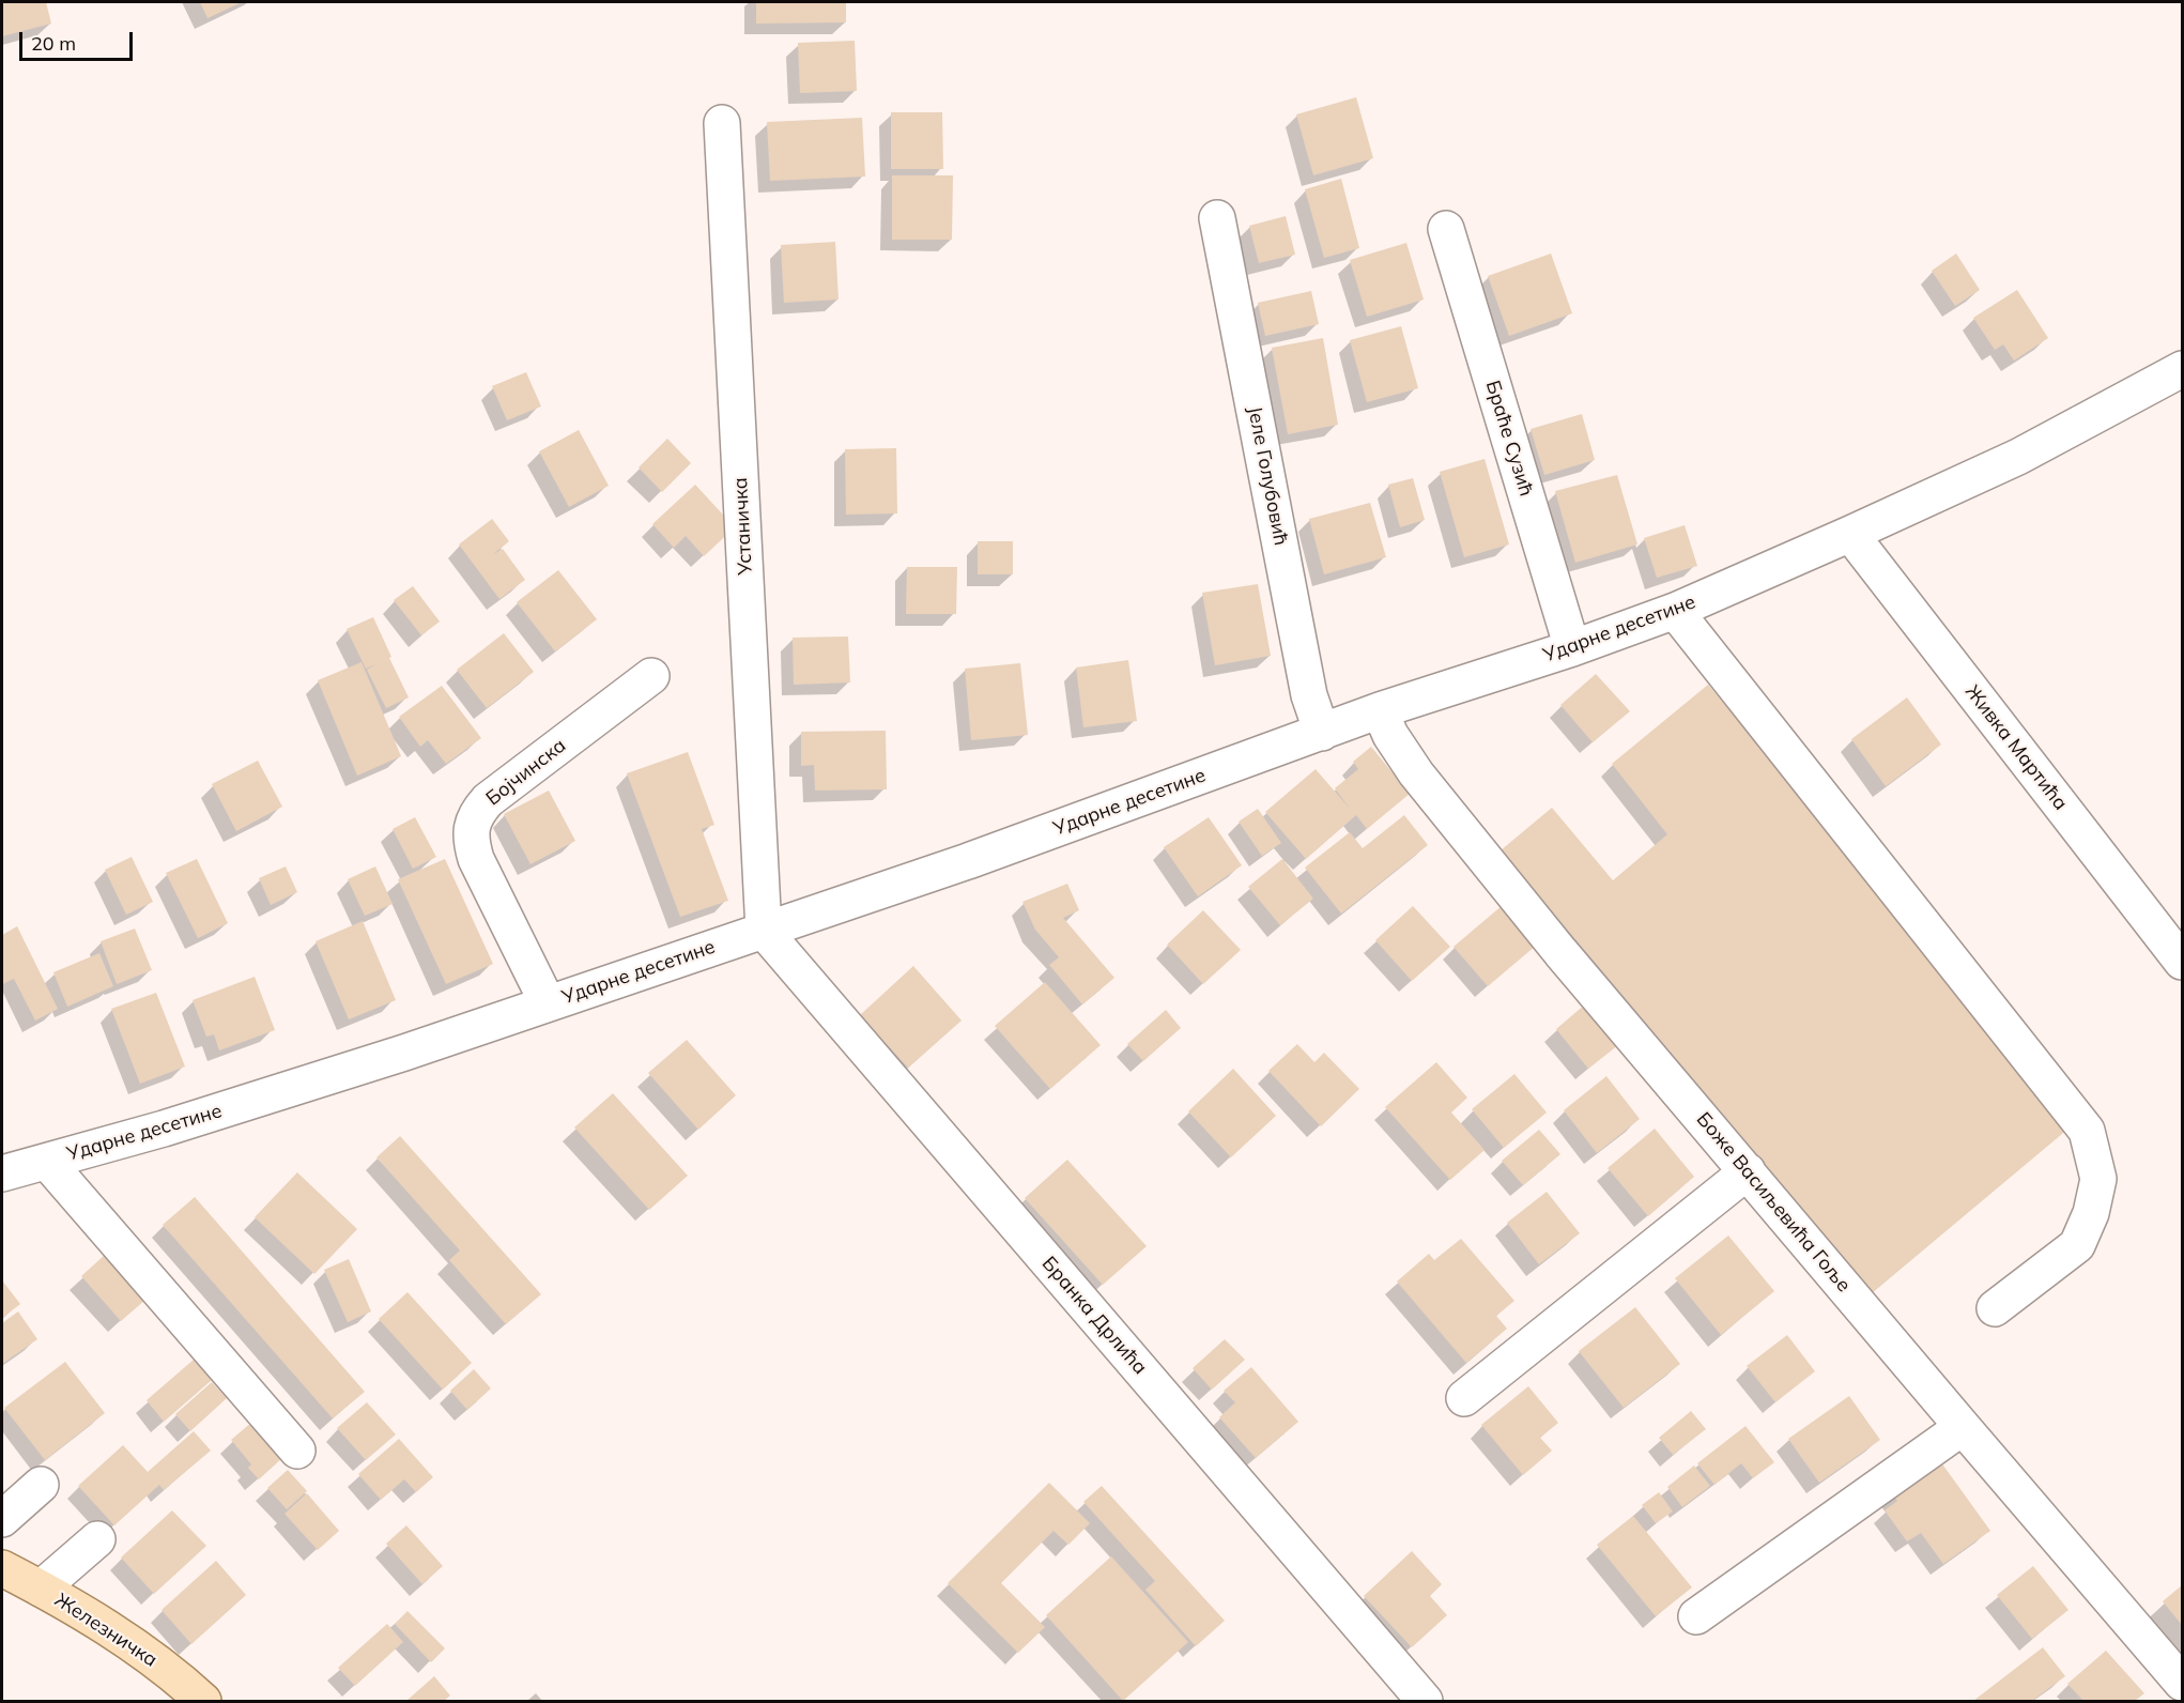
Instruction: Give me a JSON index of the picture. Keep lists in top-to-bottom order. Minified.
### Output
{"streets":{"main road":["Железничка"],"street":["Браће Сузић","Јеле Голубовић","Устаничка","Ударне десетине","Живка Мартића","Бојчинска","Боже Васиљевића Гоље","Бранка Дрлића"]},"crossings":[["Браће Сузић","Ударне десетине"],["Јеле Голубовић","Ударне десетине"],["Устаничка","Ударне десетине"],["Устаничка","Бранка Дрлића"],["Ударне десетине","Живка Мартића"],["Ударне десетине","Бојчинска"],["Ударне десетине","Боже Васиљевића Гоље"],["Ударне десетине","Бранка Дрлића"]],"scale_bar":"20 m"}
